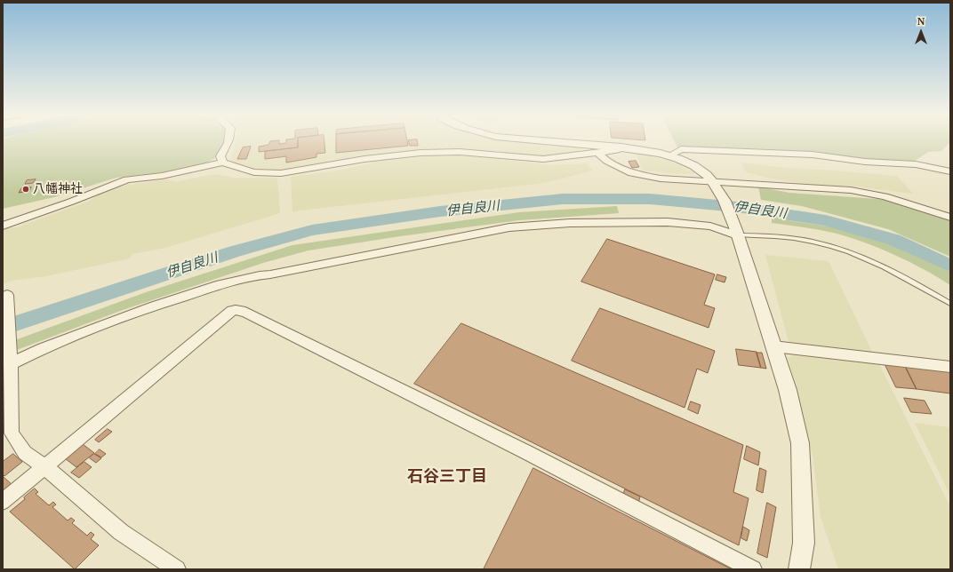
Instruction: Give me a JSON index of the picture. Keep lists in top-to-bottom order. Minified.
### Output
{"districts":["石谷三丁目"],"water":["伊自良川"],"places":["八幡神社"],"north":"top"}
